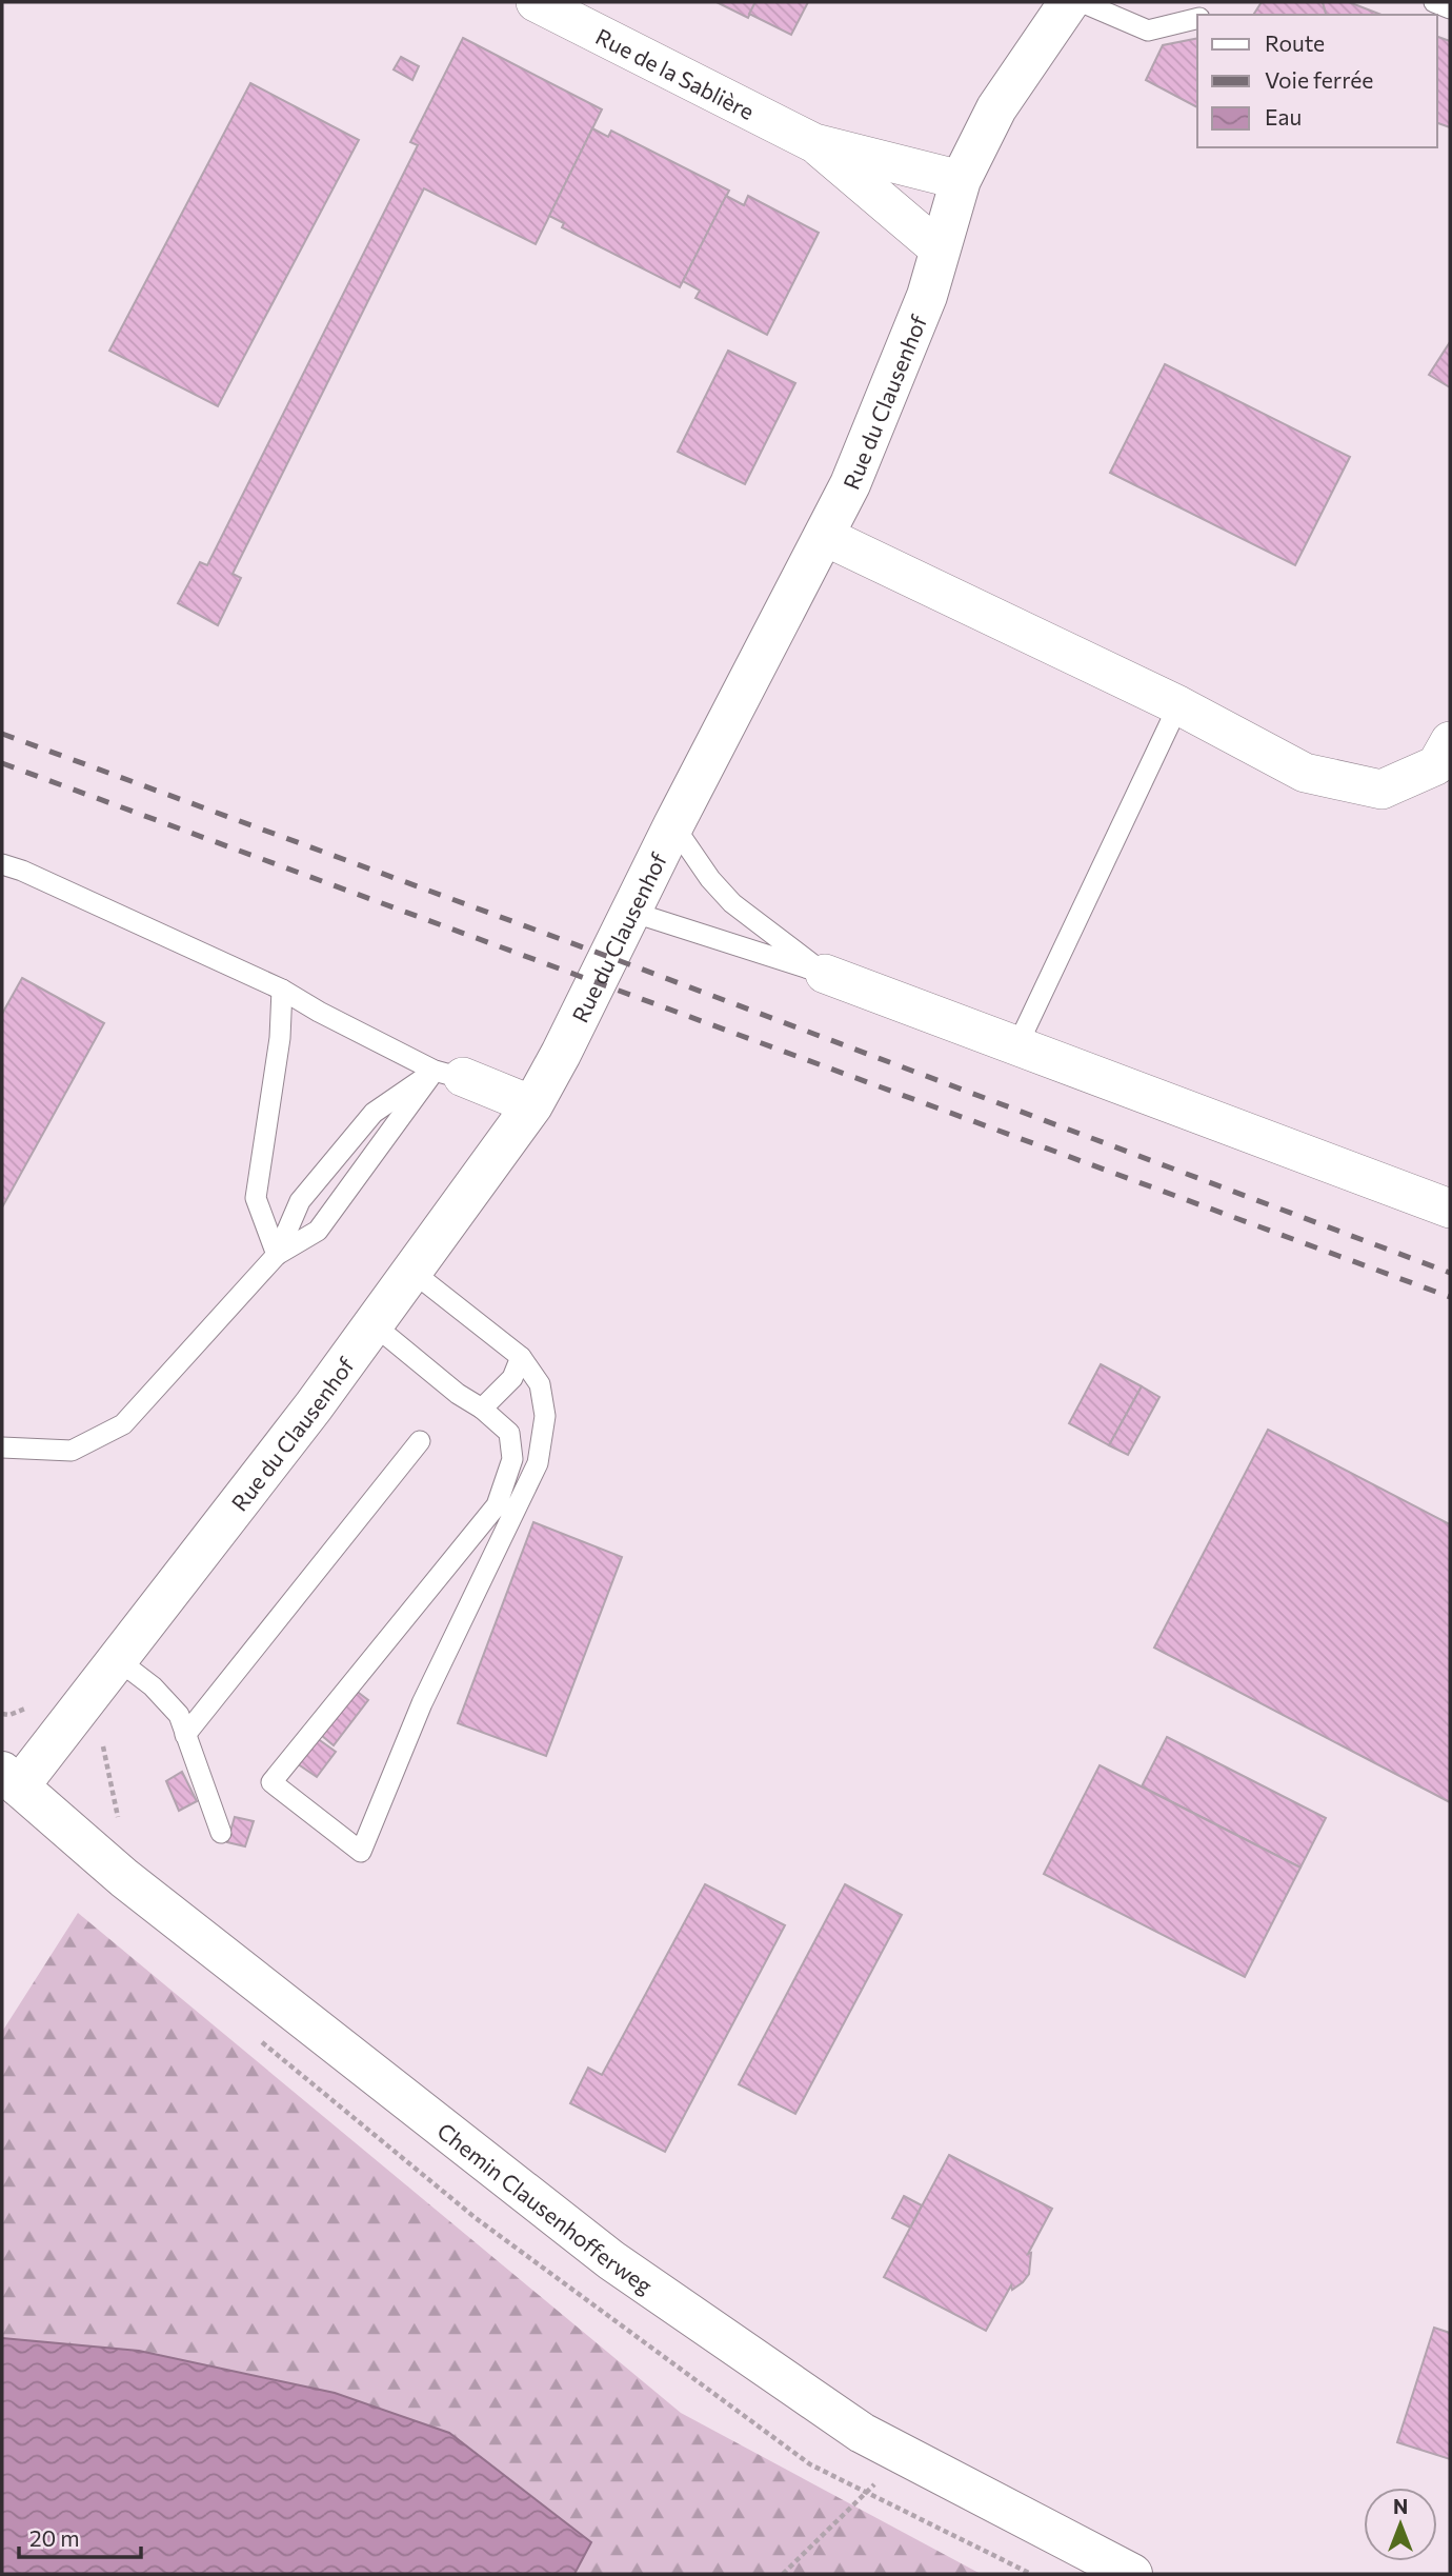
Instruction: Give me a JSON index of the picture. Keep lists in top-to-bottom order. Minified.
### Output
{"streets":{"street":["Rue de la Sablière","Rue du Clausenhof","Chemin Clausenhofferweg"]},"crossings":[["Rue de la Sablière","Rue du Clausenhof"],["Rue du Clausenhof","Chemin Clausenhofferweg"]],"legend":["Route","Voie ferrée","Eau"],"scale_bar":"20 m","north":"top"}
